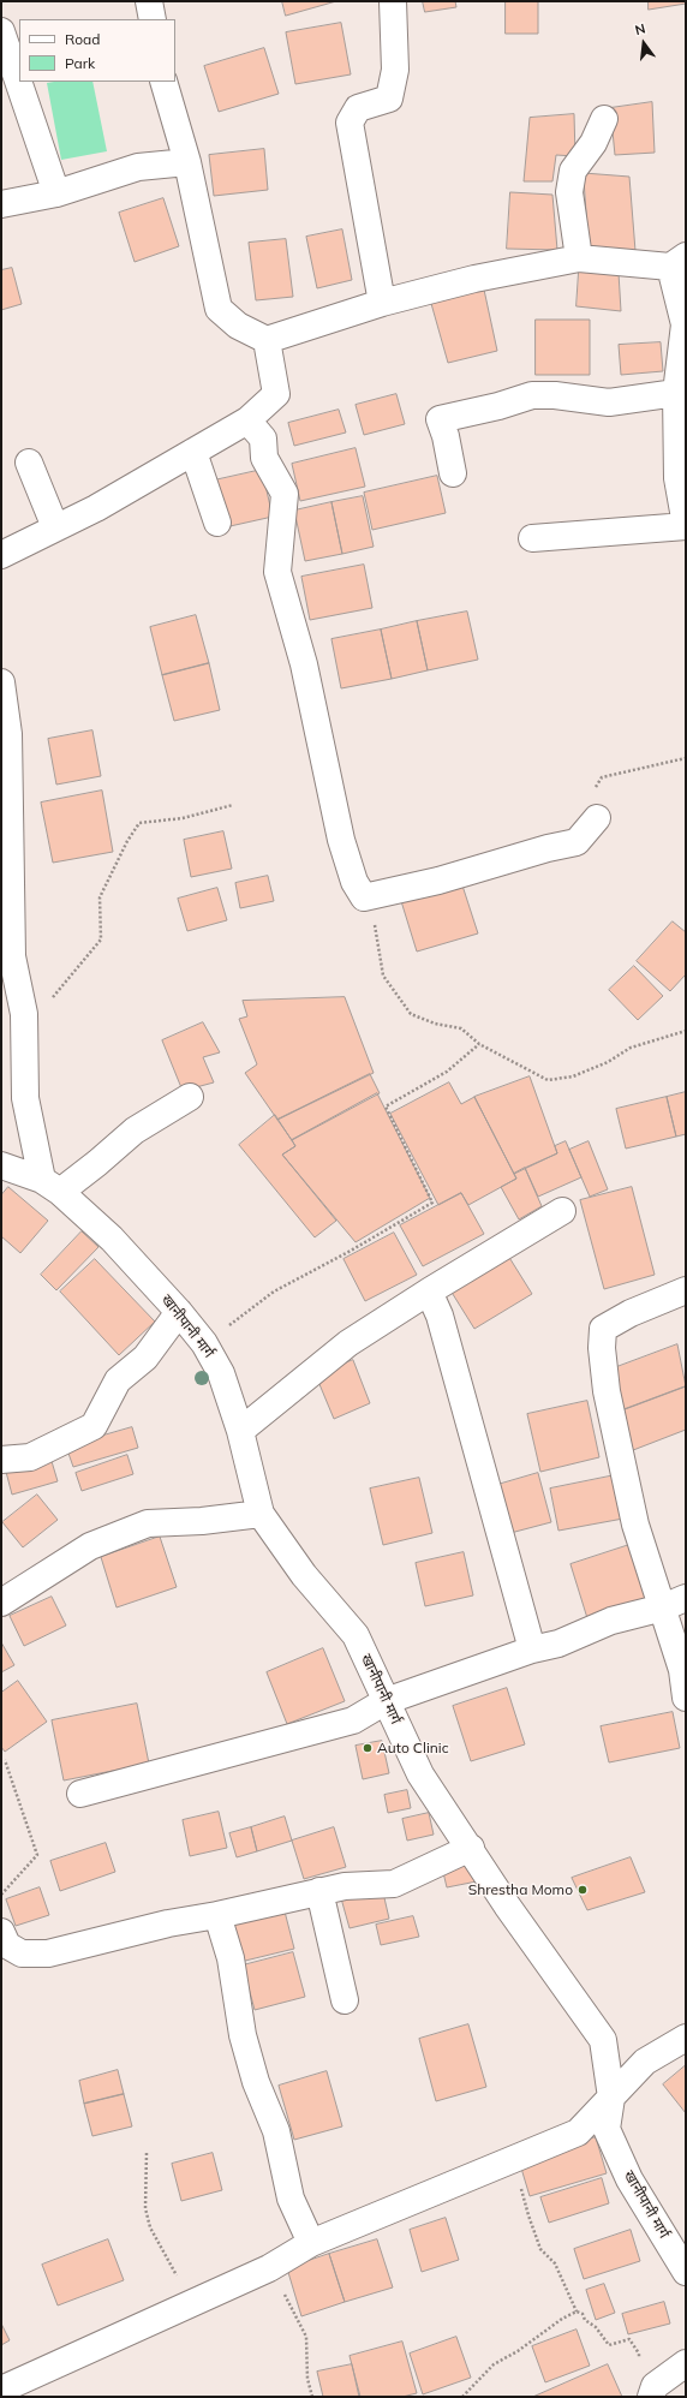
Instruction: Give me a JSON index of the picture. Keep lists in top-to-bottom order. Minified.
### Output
{"streets":{"street":["खानीपानी मार्ग"]},"places":["Auto Clinic","Shrestha Momo"],"legend":["Road","Park"],"north":"top"}
